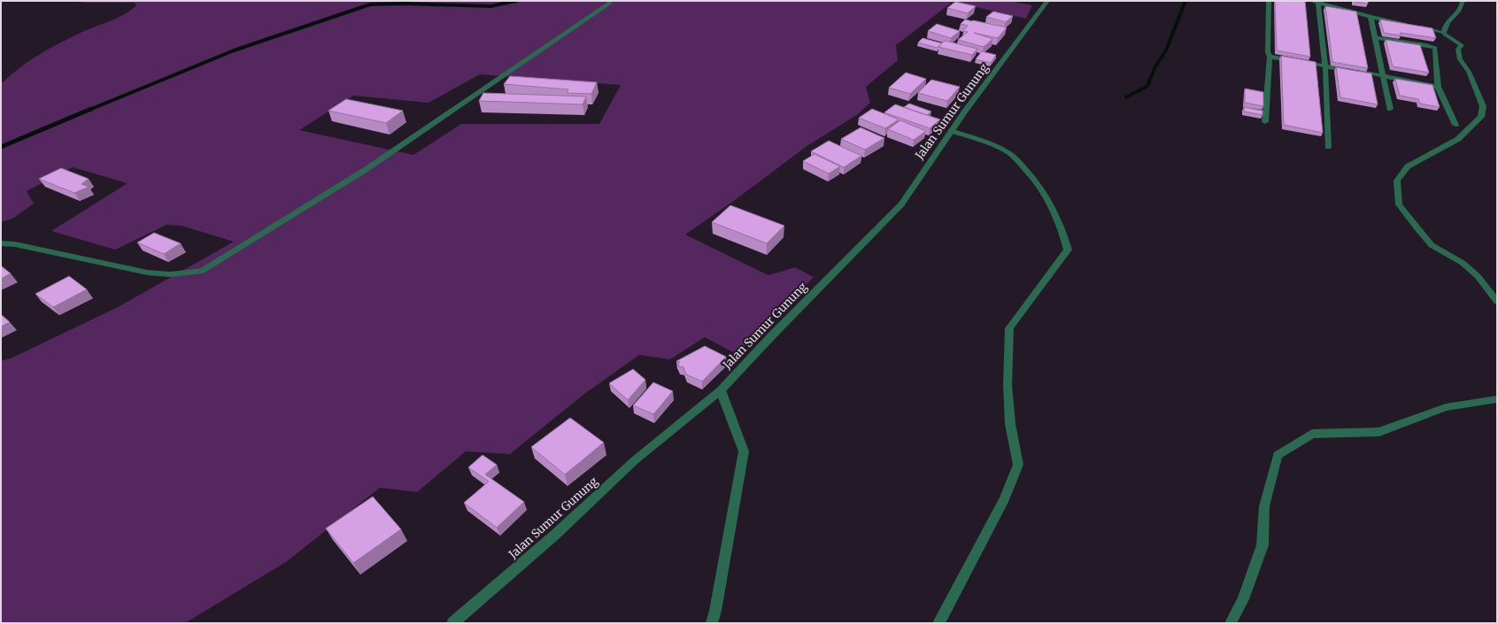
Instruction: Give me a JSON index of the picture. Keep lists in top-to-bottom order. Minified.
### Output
{"streets":{"street":["Jalan Sumur Gunung"]}}
